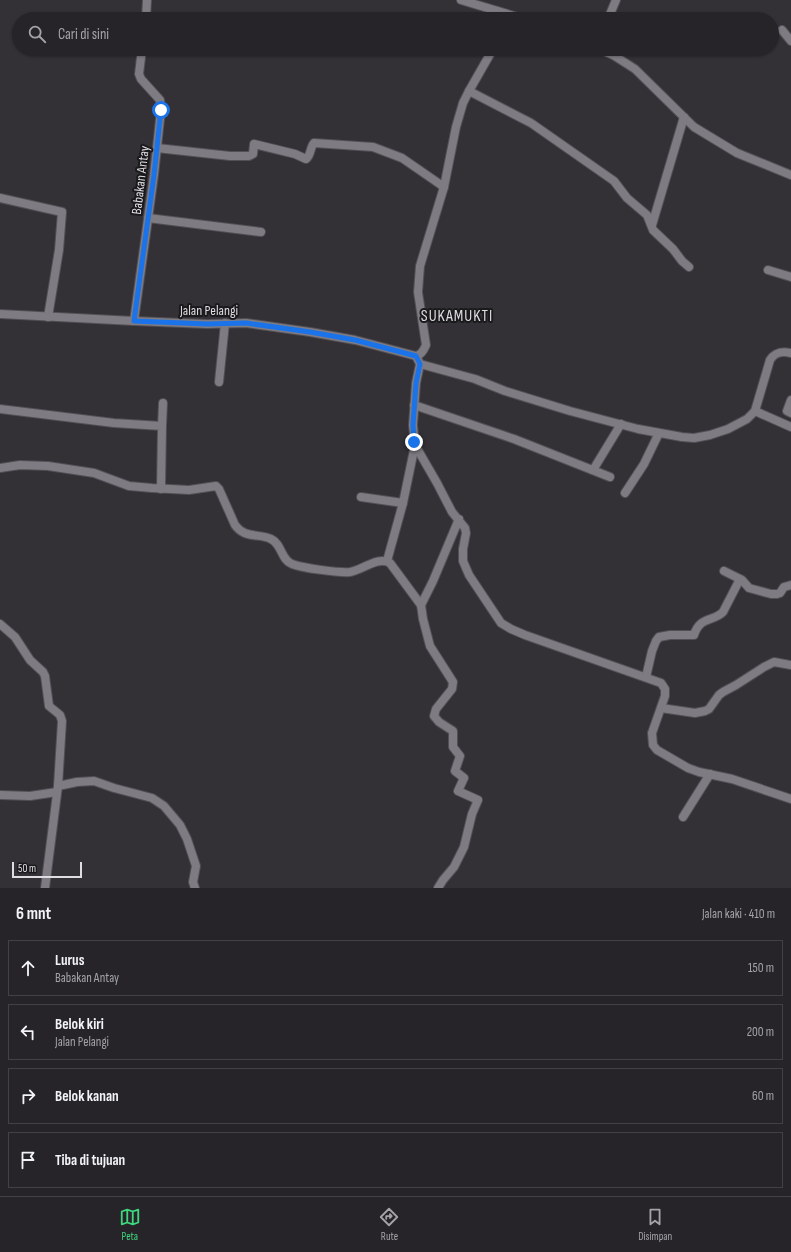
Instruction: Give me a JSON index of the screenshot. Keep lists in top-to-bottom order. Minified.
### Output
{"streets":{"street":["Babakan Antay","Jalan Pelangi"]},"crossings":[["Babakan Antay","Jalan Pelangi"]],"districts":["SUKAMUKTI"],"scale_bar":"50 m","page":{"search":"Cari di sini","scale":"50 m","heading":["6 mnt","Jalan kaki · 410 m"],"list":[["Lurus","Babakan Antay","150 m"],["Belok kiri","Jalan Pelangi","200 m"],["Belok kanan","60 m"],"Tiba di tujuan"],"nav":["Peta","Rute","Disimpan"]}}
